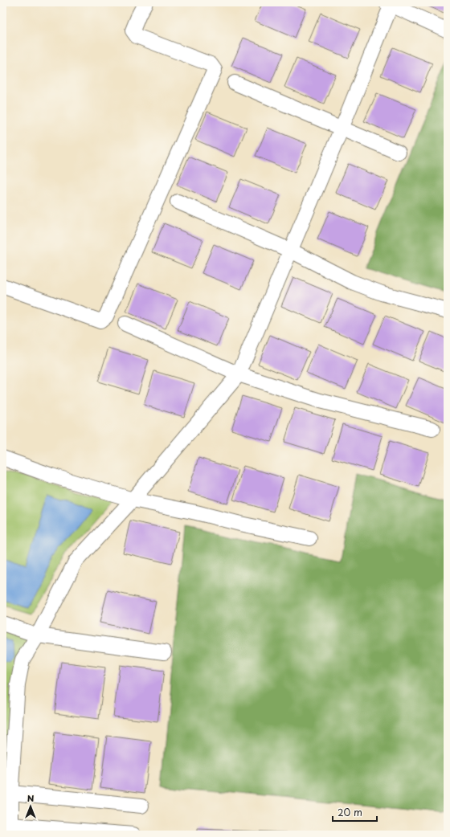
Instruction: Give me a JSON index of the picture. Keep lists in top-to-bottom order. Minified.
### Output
{"scale_bar":"20 m","north":"top"}
